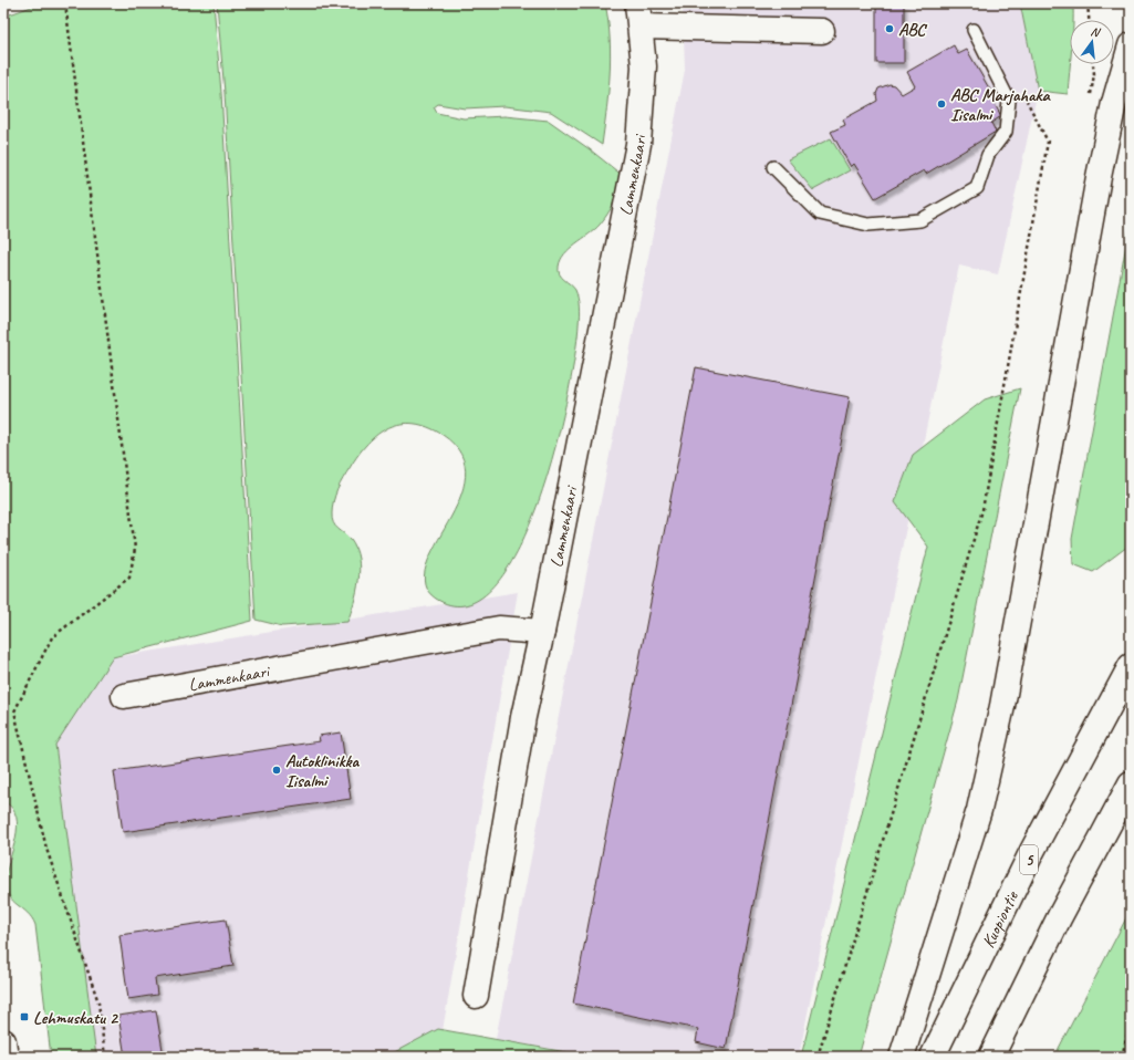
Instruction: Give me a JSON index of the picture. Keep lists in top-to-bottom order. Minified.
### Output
{"streets":{"main road":["Lammenkaari","5","Kuopiontie"]},"places":{"other":["ABC","ABC Marjahaka Iisalmi","Autoklinikka Iisalmi"],"transit":["Lehmuskatu 2"]},"north":"top"}
